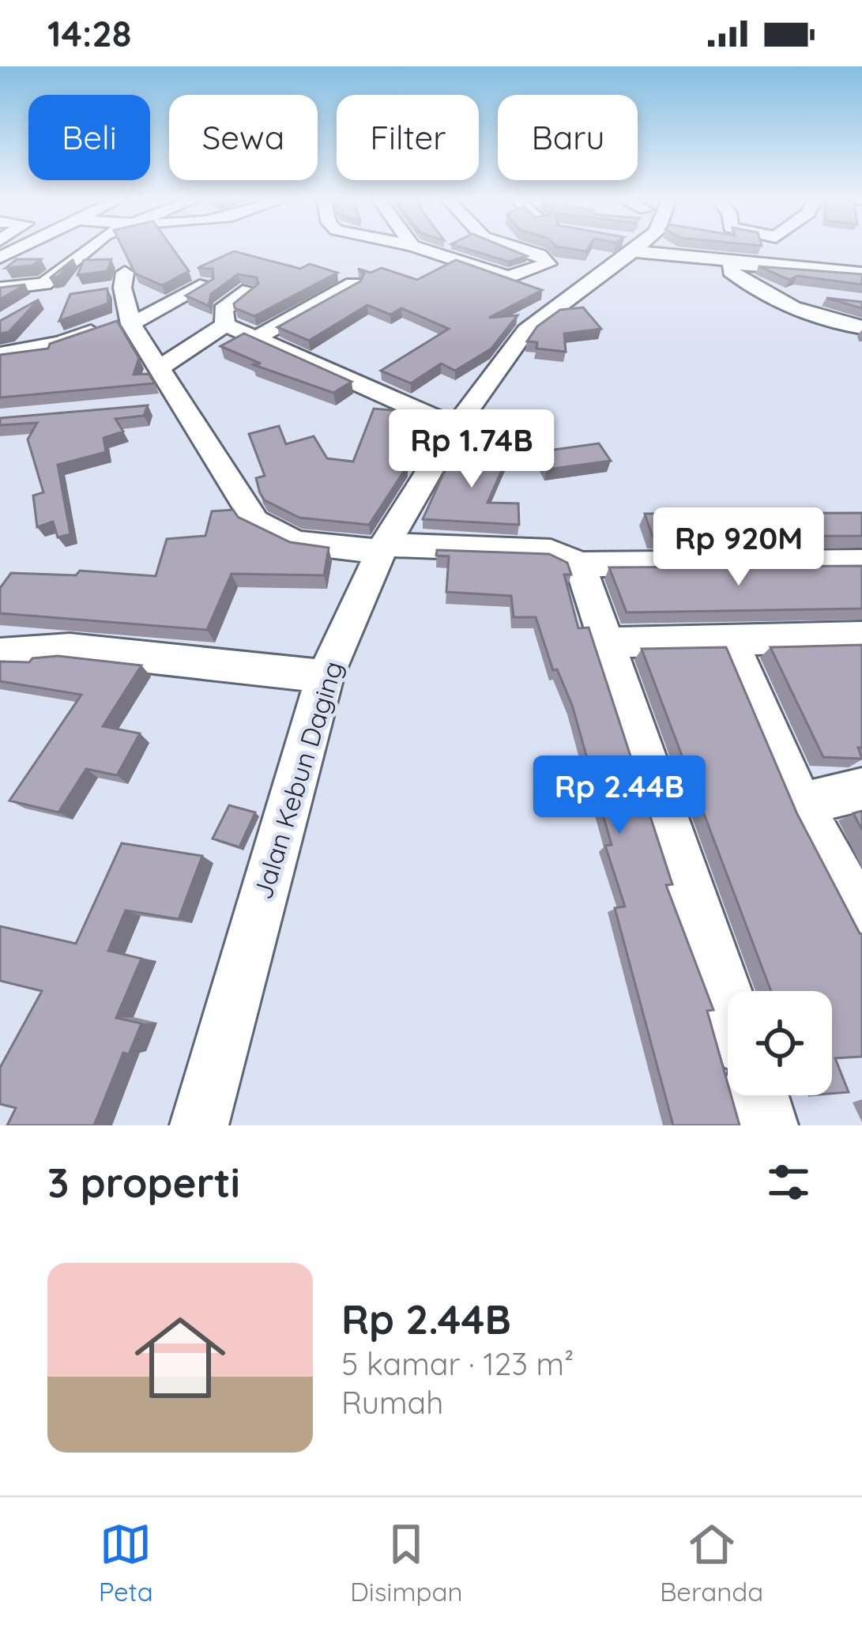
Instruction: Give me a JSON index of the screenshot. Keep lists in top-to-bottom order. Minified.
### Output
{"streets":{"street":["Jalan Kebun Daging"]},"page":{"status":"14:28","chip":["Beli","Sewa","Filter","Baru"],"price":["Rp 1.74B","Rp 920M","Rp 2.44B"],"heading":"3 properti","list":[{"name":"Rp 2.44B","note":"5 kamar · 123 m² · Rumah"}],"tabs":["Peta","Disimpan","Beranda"]}}
